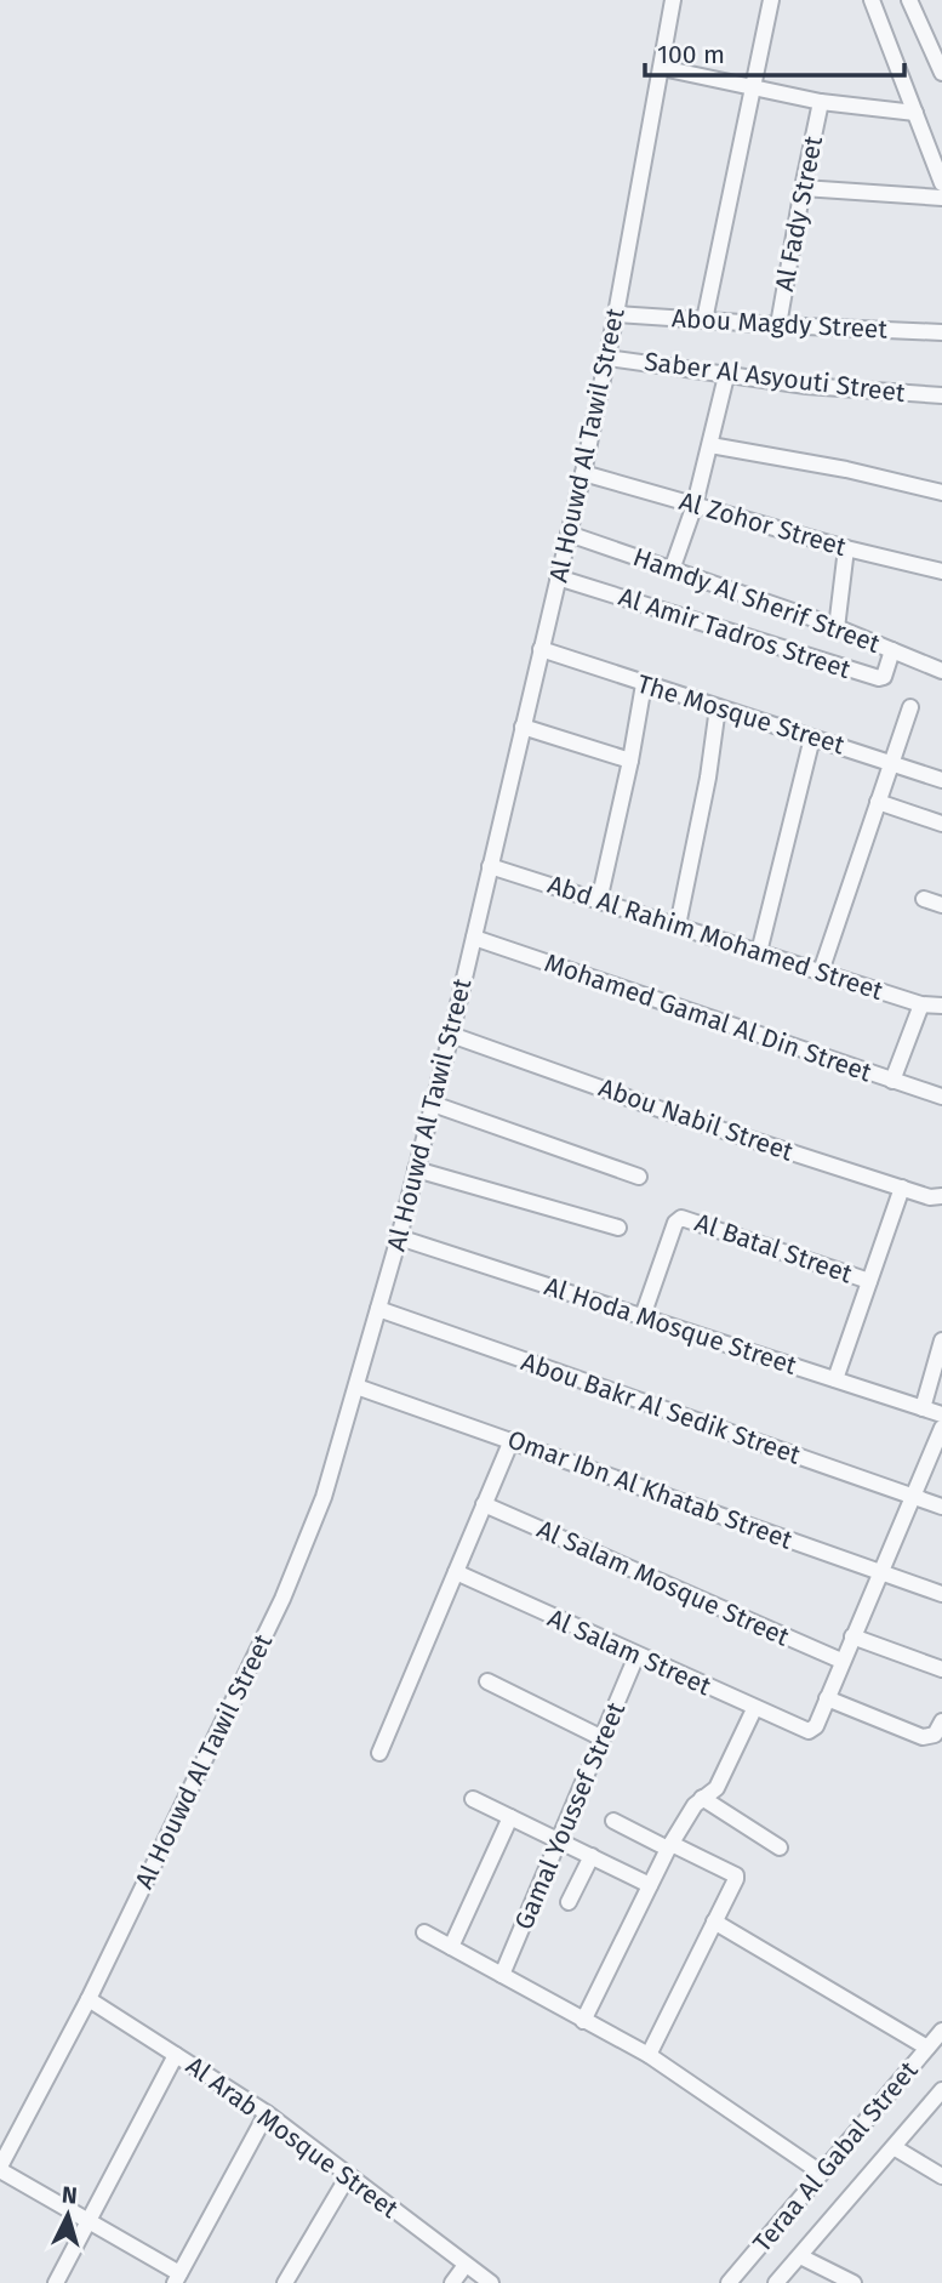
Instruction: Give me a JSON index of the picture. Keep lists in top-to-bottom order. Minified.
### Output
{"streets":{"street":["Al Fady Street","Abou Magdy Street","Saber Al Asyouti Street","Al Houwd Al Tawil Street","Al Zohor Street","Hamdy Al Sherif Street","Al Amir Tadros Street","The Mosque Street","Abd Al Rahim Mohamed Street","Mohamed Gamal Al Din Street","Abou Nabil Street","Al Batal Street","Al Hoda Mosque Street","Abou Bakr Al Sedik Street","Omar Ibn Al Khatab Street","Al Salam Mosque Street","Al Salam Street","Gamal Youssef Street","Al Arab Mosque Street","Teraa Al Gabal Street"]},"crossings":[["Al Fady Street","Abou Magdy Street"],["Abou Magdy Street","Al Houwd Al Tawil Street"],["Saber Al Asyouti Street","Al Houwd Al Tawil Street"],["Al Houwd Al Tawil Street","Al Zohor Street"],["Al Houwd Al Tawil Street","Hamdy Al Sherif Street"],["Al Houwd Al Tawil Street","Al Amir Tadros Street"],["Al Houwd Al Tawil Street","The Mosque Street"],["Al Houwd Al Tawil Street","Abd Al Rahim Mohamed Street"],["Al Houwd Al Tawil Street","Mohamed Gamal Al Din Street"],["Al Houwd Al Tawil Street","Abou Nabil Street"],["Al Houwd Al Tawil Street","Al Hoda Mosque Street"],["Al Houwd Al Tawil Street","Abou Bakr Al Sedik Street"],["Al Houwd Al Tawil Street","Omar Ibn Al Khatab Street"],["Al Houwd Al Tawil Street","Al Arab Mosque Street"],["Hamdy Al Sherif Street","Al Amir Tadros Street"],["Al Batal Street","Al Hoda Mosque Street"],["Al Salam Street","Gamal Youssef Street"]],"scale_bar":"100 m","north":"top"}
